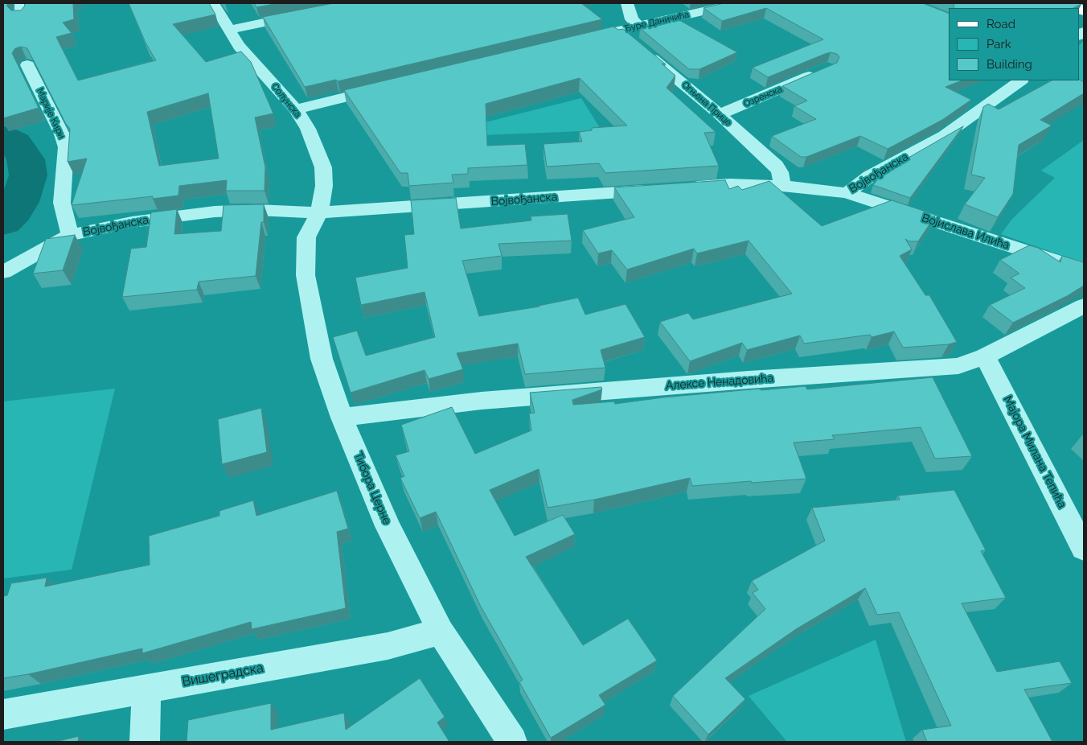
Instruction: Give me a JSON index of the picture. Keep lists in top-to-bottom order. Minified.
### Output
{"streets":{"street":["Ђуре Даничића","Озренска","Солунска","Огњена Прице","Марије Кири","Војвођанска","Војислава Илића","Алексе Ненадовића","Мајора Милана Тепића","Тибора Церне","Вишеградска"]},"crossings":[["Ђуре Даничића","Огњена Прице"],["Озренска","Огњена Прице"],["Солунска","Војвођанска"],["Солунска","Тибора Церне"],["Огњена Прице","Војвођанска"],["Марије Кири","Војвођанска"],["Војвођанска","Војислава Илића"],["Војвођанска","Тибора Церне"],["Алексе Ненадовића","Мајора Милана Тепића"],["Алексе Ненадовића","Тибора Церне"],["Тибора Церне","Вишеградска"]],"legend":["Road","Park","Building"]}
